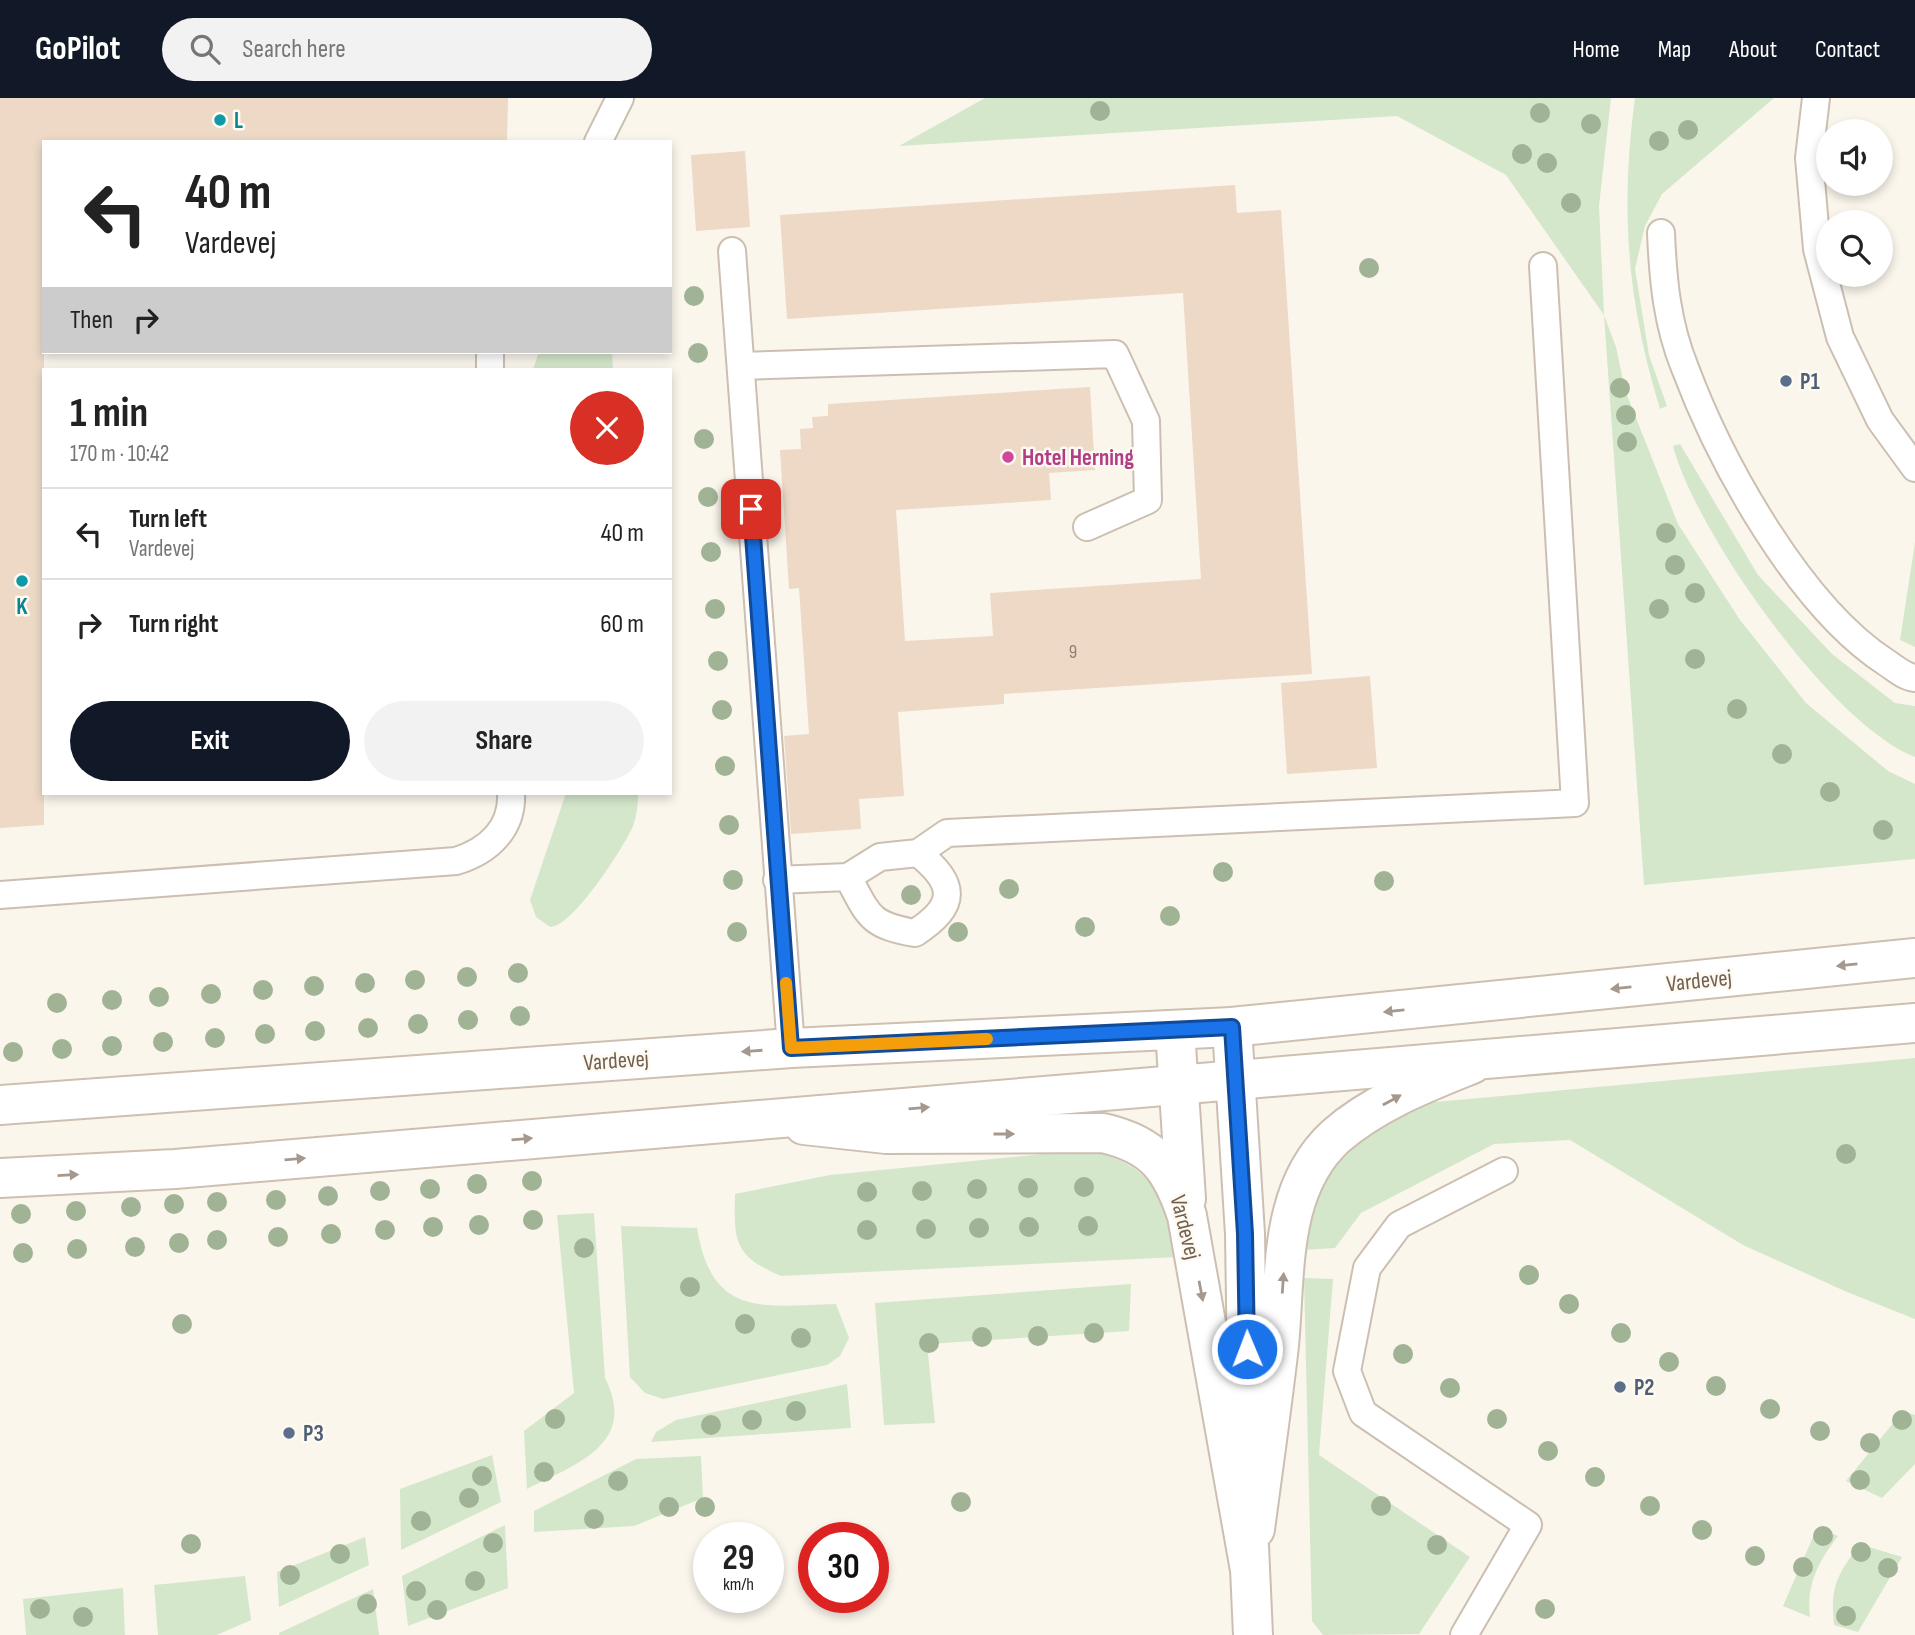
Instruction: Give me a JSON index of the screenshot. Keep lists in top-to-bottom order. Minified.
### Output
{"streets":{"street":["Vardevej"]},"places":["L","P1","Hotel Herning","K","P2","P3"],"house_numbers":["9"],"page":{"header":"GoPilot","search":"Search here","nav":["Home","Map","About","Contact"],"turn":["40 m","Vardevej"],"then":"Then","heading":["1 min","170 m · 10:42"],"list":[{"name":"Turn left","note":"Vardevej","value":"40 m"},{"name":"Turn right","value":"60 m"}],"buttons":["Exit","Share"],"speed":"29 km/h","limit":"30"}}
